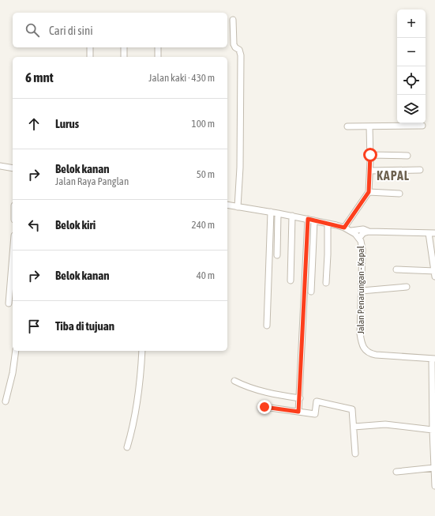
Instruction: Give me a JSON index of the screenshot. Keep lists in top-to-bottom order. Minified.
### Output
{"streets":{"street":["Jalan Penarungan - Kapal"]},"districts":["KAPAL"],"page":{"map_buttons":["+","−"],"search":"Cari di sini","heading":["6 mnt","Jalan kaki · 430 m"],"list":[["Lurus","100 m"],["Belok kanan","Jalan Raya Panglan","50 m"],["Belok kiri","240 m"],["Belok kanan","40 m"],"Tiba di tujuan"]}}
